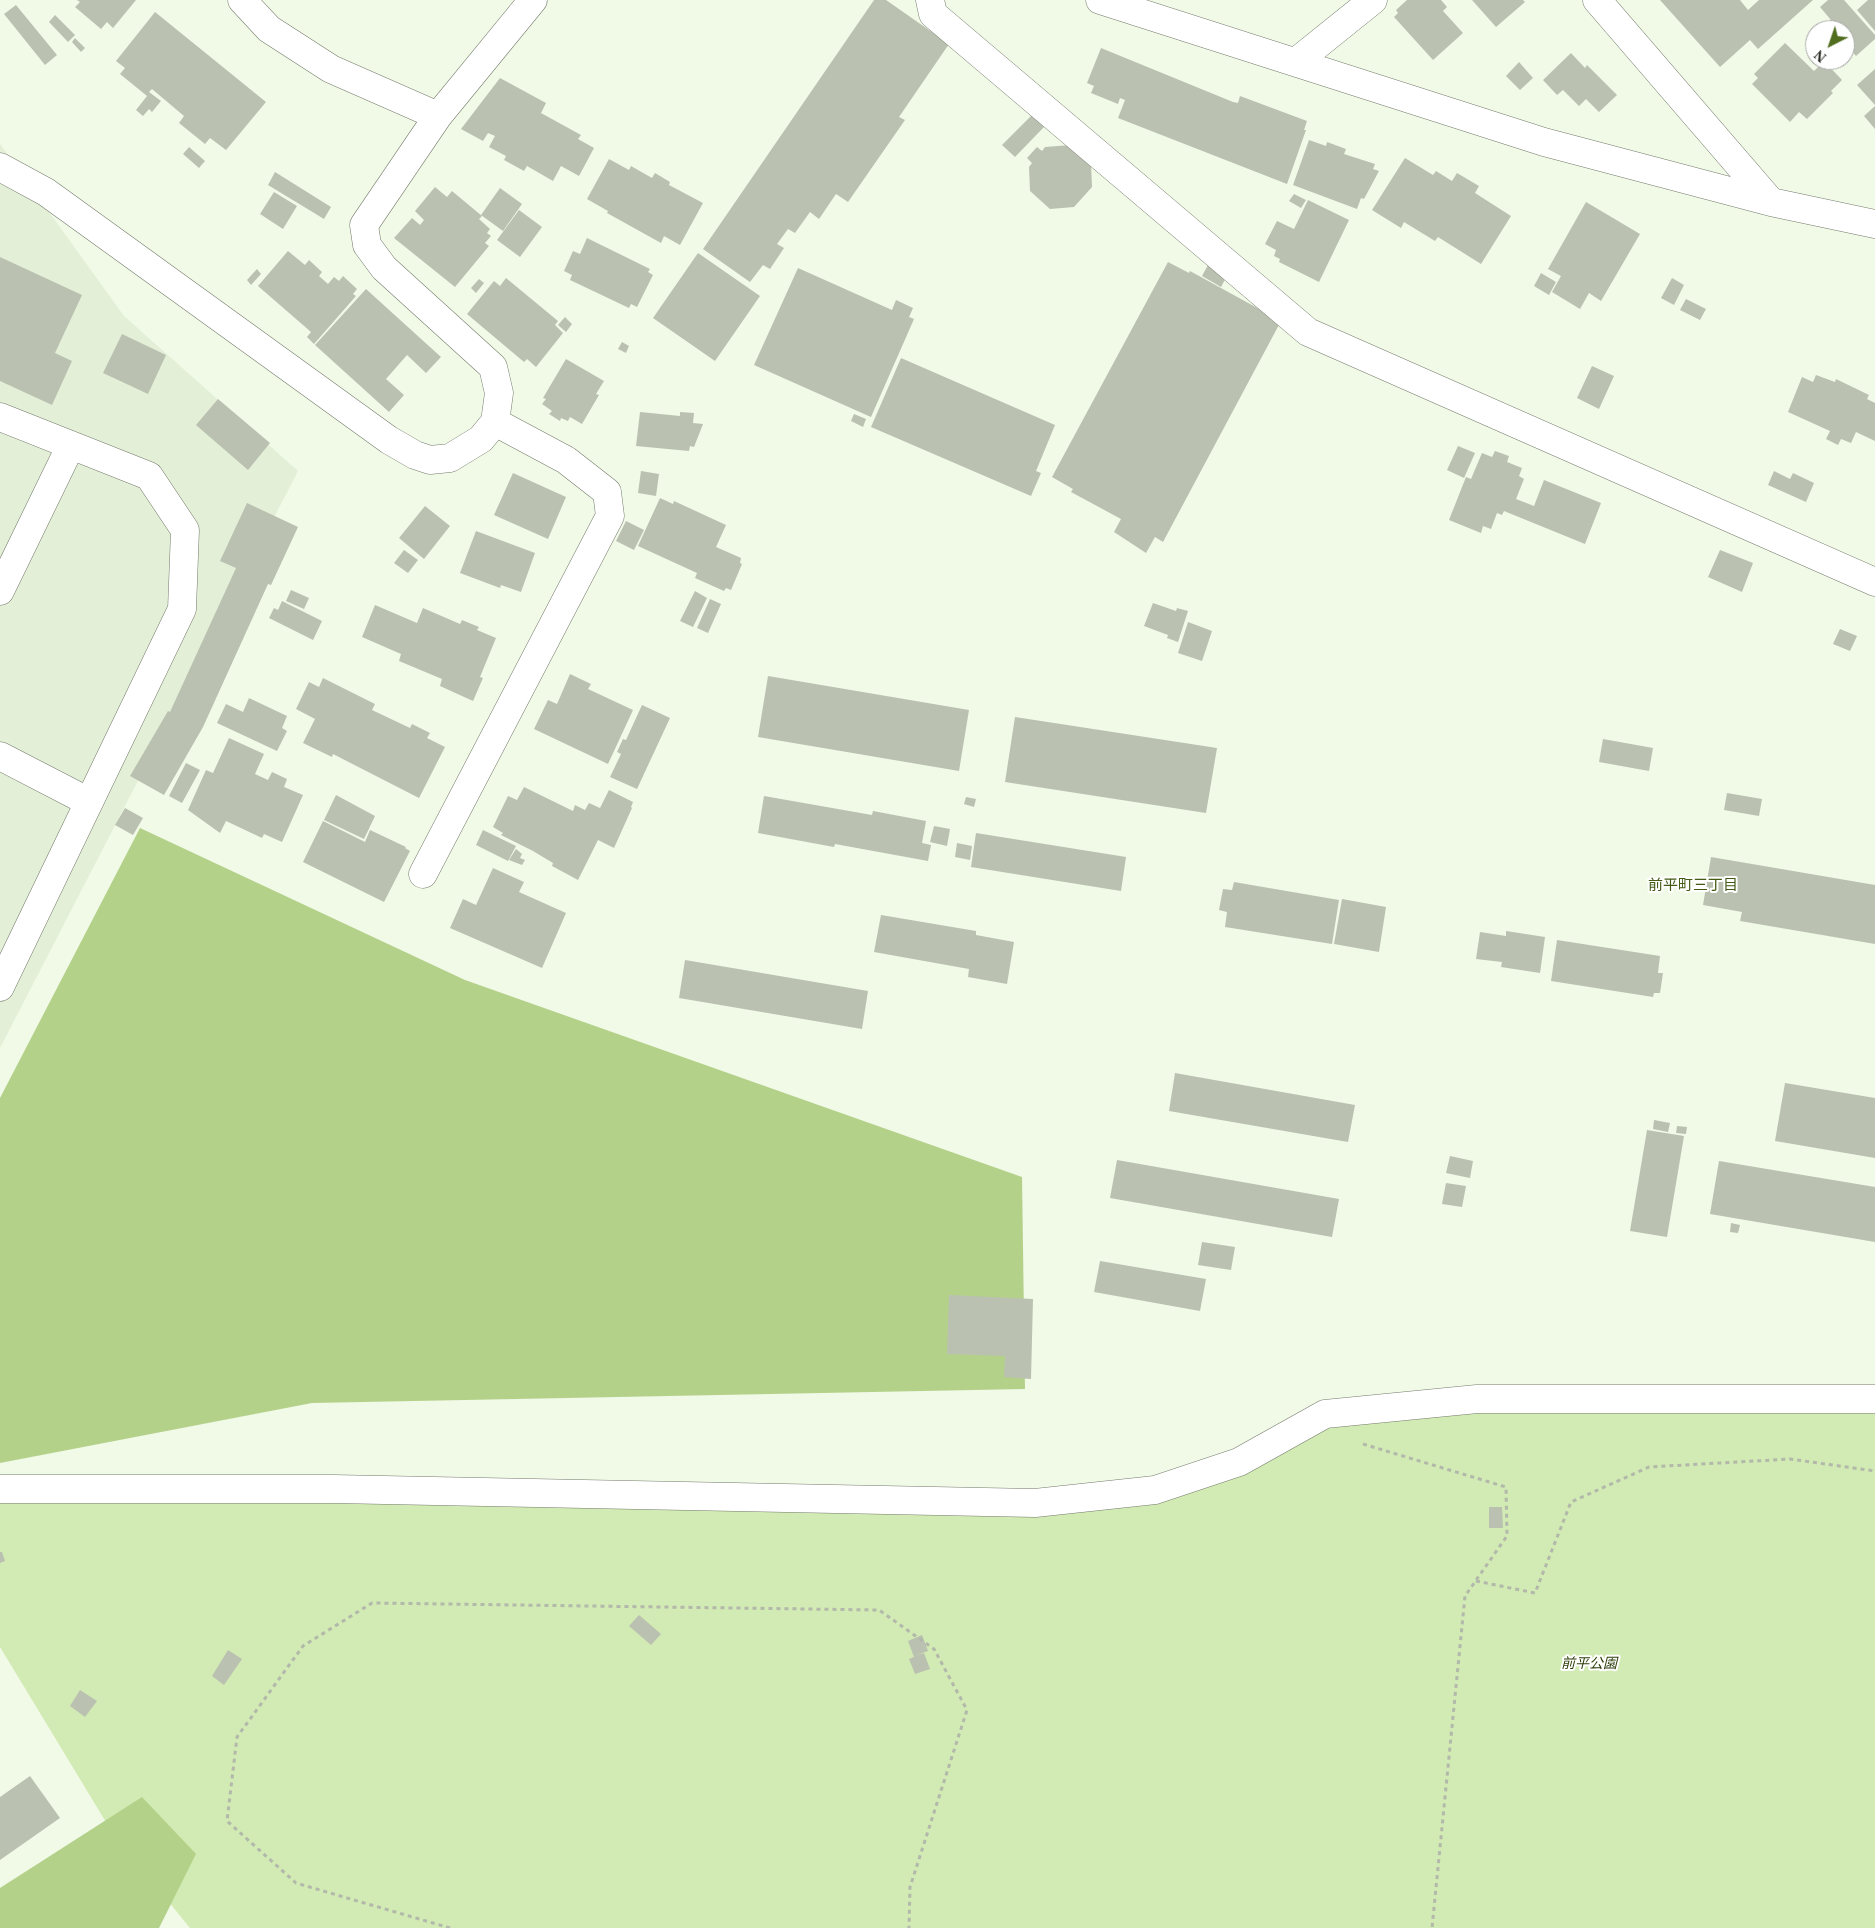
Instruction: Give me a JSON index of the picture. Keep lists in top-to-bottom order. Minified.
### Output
{"districts":["前平町三丁目"],"parks":["前平公園"],"north":"bottom left"}
